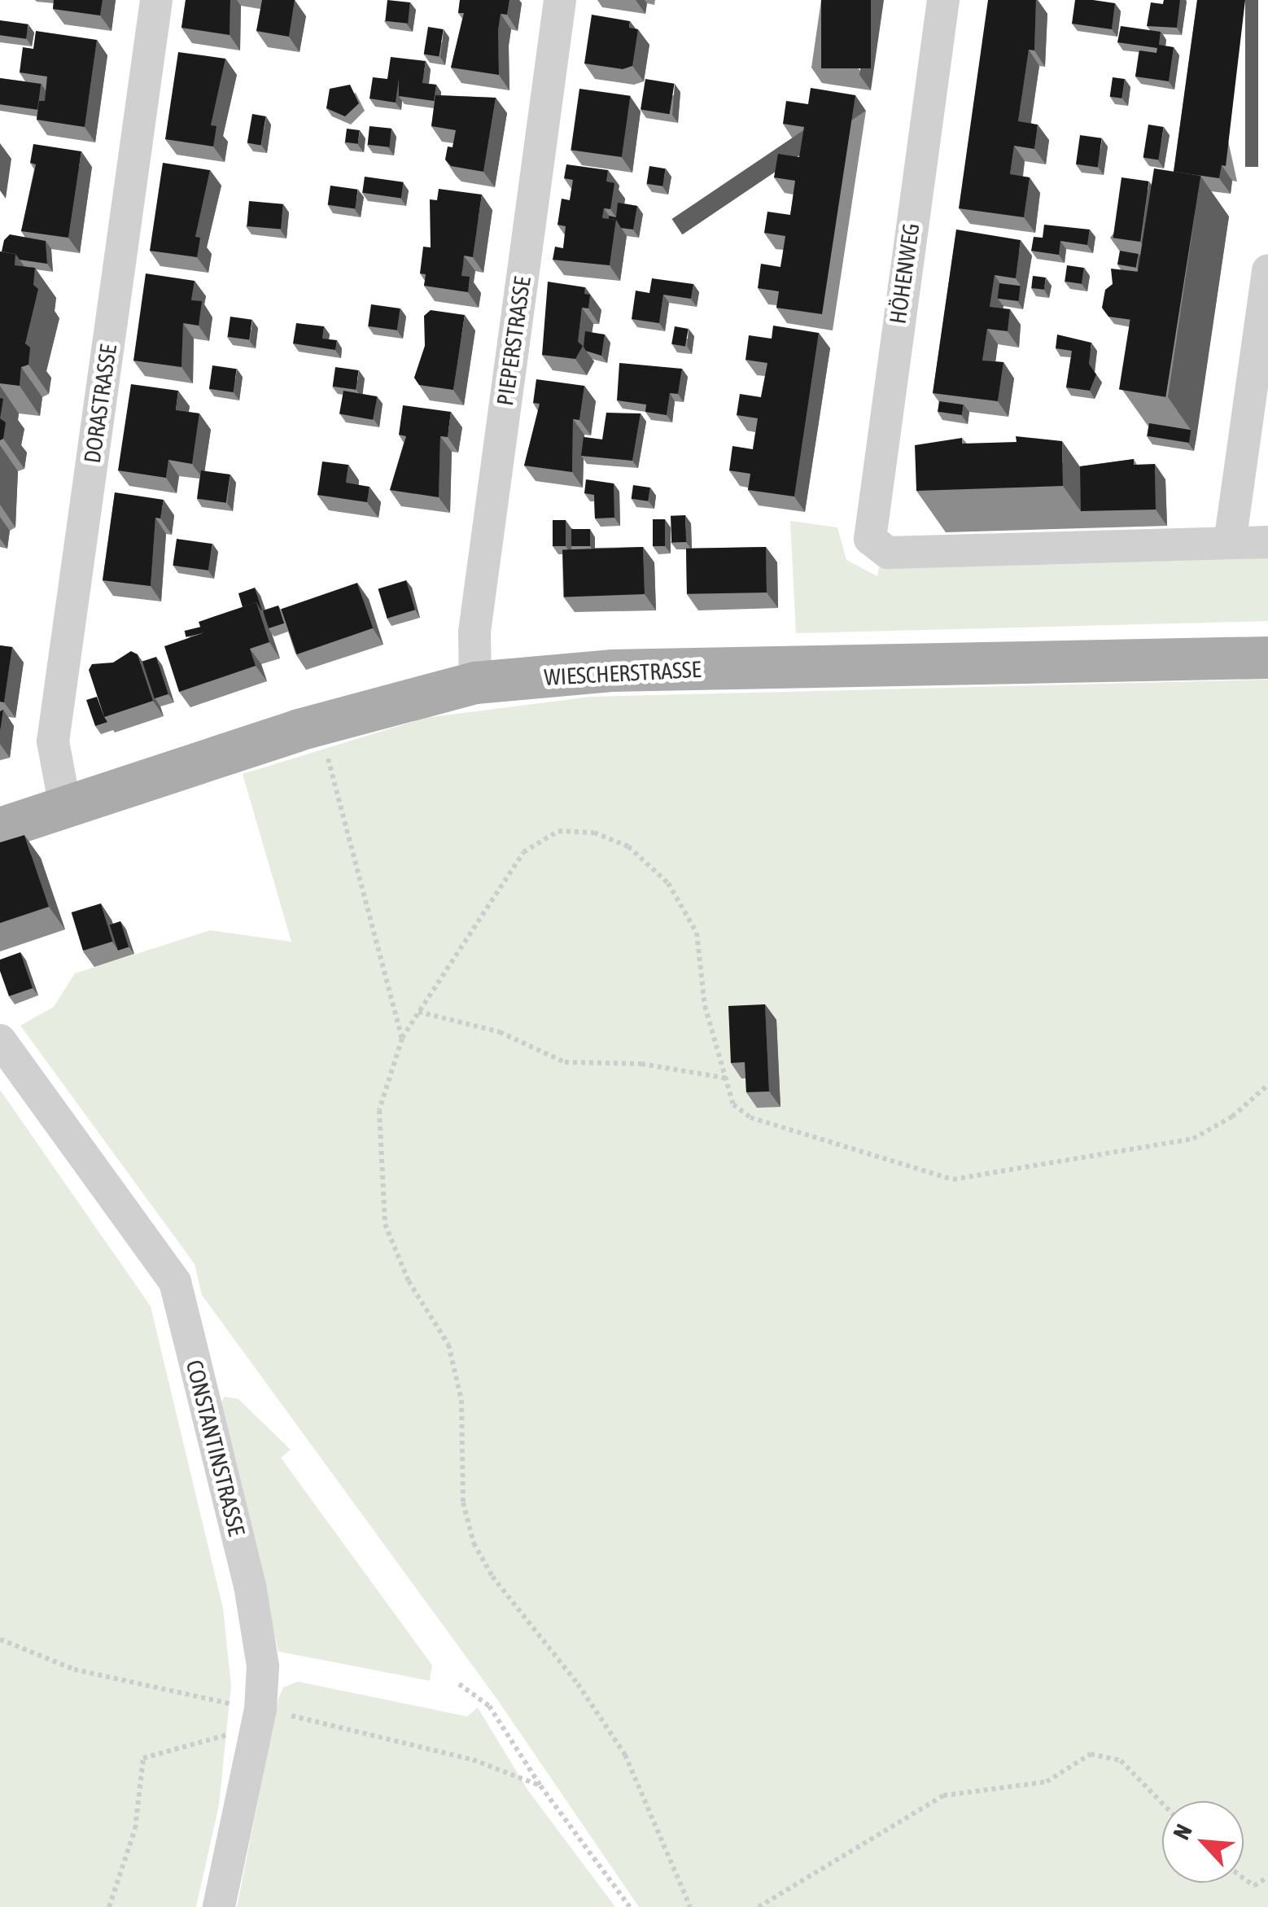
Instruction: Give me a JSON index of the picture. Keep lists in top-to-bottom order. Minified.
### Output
{"streets":{"main road":["WIESCHERSTRASSE"],"street":["HÖHENWEG","PIEPERSTRASSE","DORASTRASSE","CONSTANTINSTRASSE"]},"crossings":[["PIEPERSTRASSE","WIESCHERSTRASSE"],["DORASTRASSE","WIESCHERSTRASSE"]],"north":"top left"}
